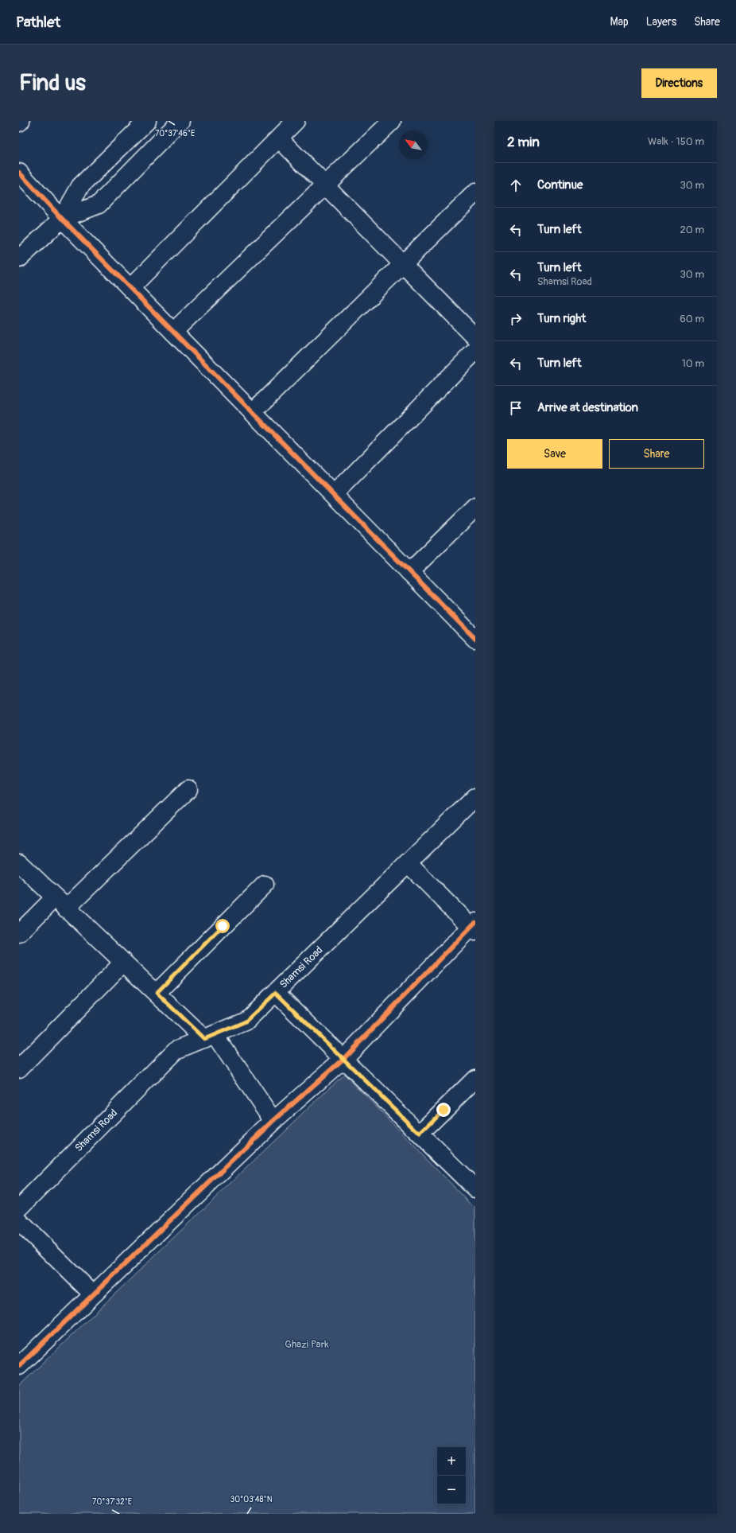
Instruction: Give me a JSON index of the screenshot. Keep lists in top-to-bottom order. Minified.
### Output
{"streets":{"street":["Shamsi Road"]},"parks":["Ghazi Park"],"north":"top left","page":{"header":"Pathlet","nav":["Map","Layers","Share"],"buttons":["Directions",["Save","Share"]],"title":"Find us","heading":["2 min","Walk · 150 m"],"list":[["Continue","30 m"],["Turn left","20 m"],["Turn left","Shamsi Road","30 m"],["Turn right","60 m"],["Turn left","10 m"],"Arrive at destination"],"map_buttons":["+","−"]},"coordinates":["70°37'46\"E","30°03'48\"N","70°37'32\"E"]}
